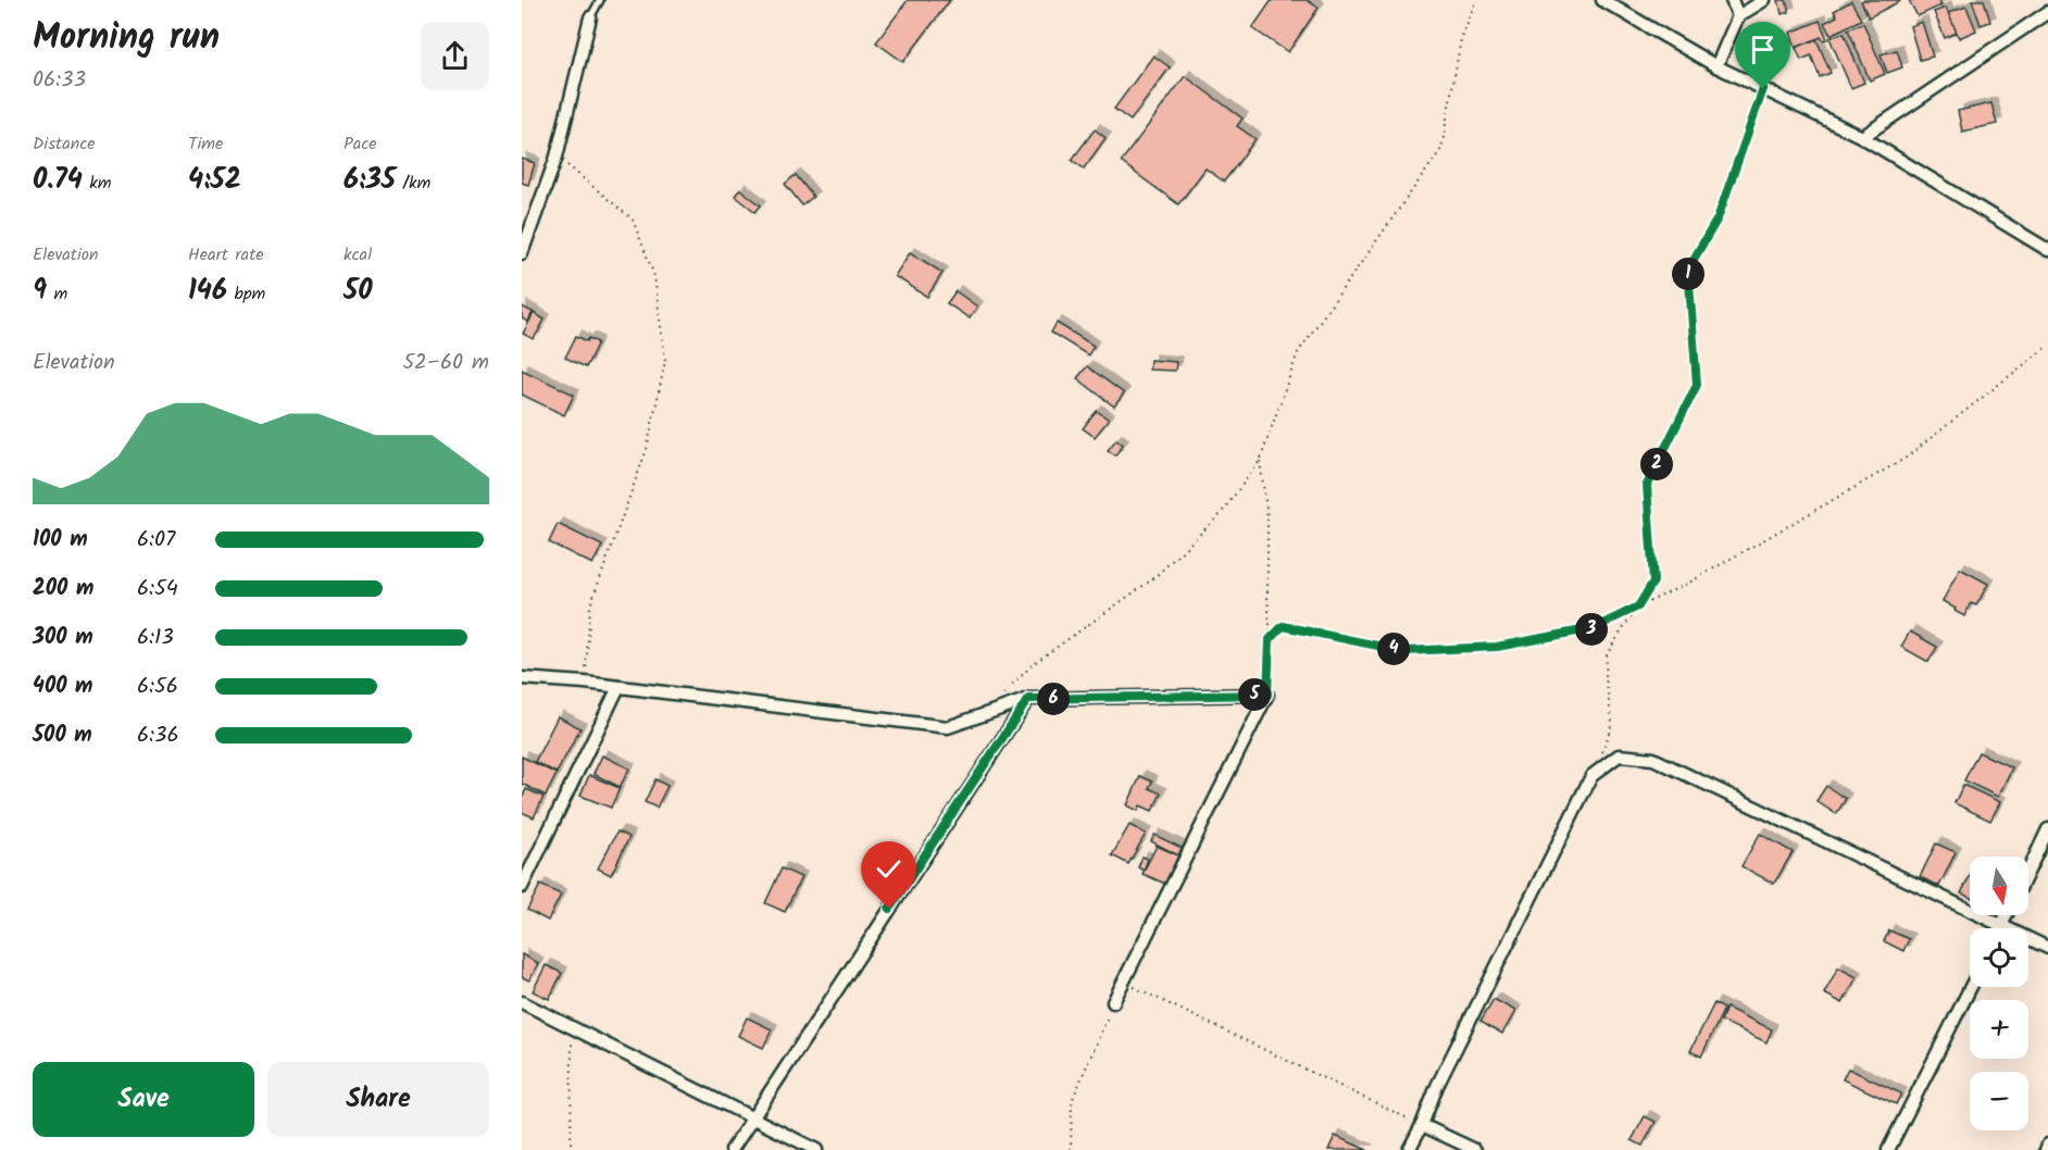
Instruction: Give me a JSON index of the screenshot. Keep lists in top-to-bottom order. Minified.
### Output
{"north":"bottom","page":{"heading":["Morning run","06:33"],"stats":[["Distance","0.74 km"],["Time","4:52"],["Pace","6:35 /km"],["Elevation","9 m"],["Heart rate","146 bpm"],["kcal","50"]],"pins":["1","2","3","4","5","6"],"chart":["Elevation","52–60 m"],"list":[{"name":"100 m","note":"6:07"},{"name":"200 m","note":"6:54"},{"name":"300 m","note":"6:13"},{"name":"400 m","note":"6:56"},{"name":"500 m","note":"6:36"}],"map_buttons":["+","−"],"buttons":["Save","Share"]}}
